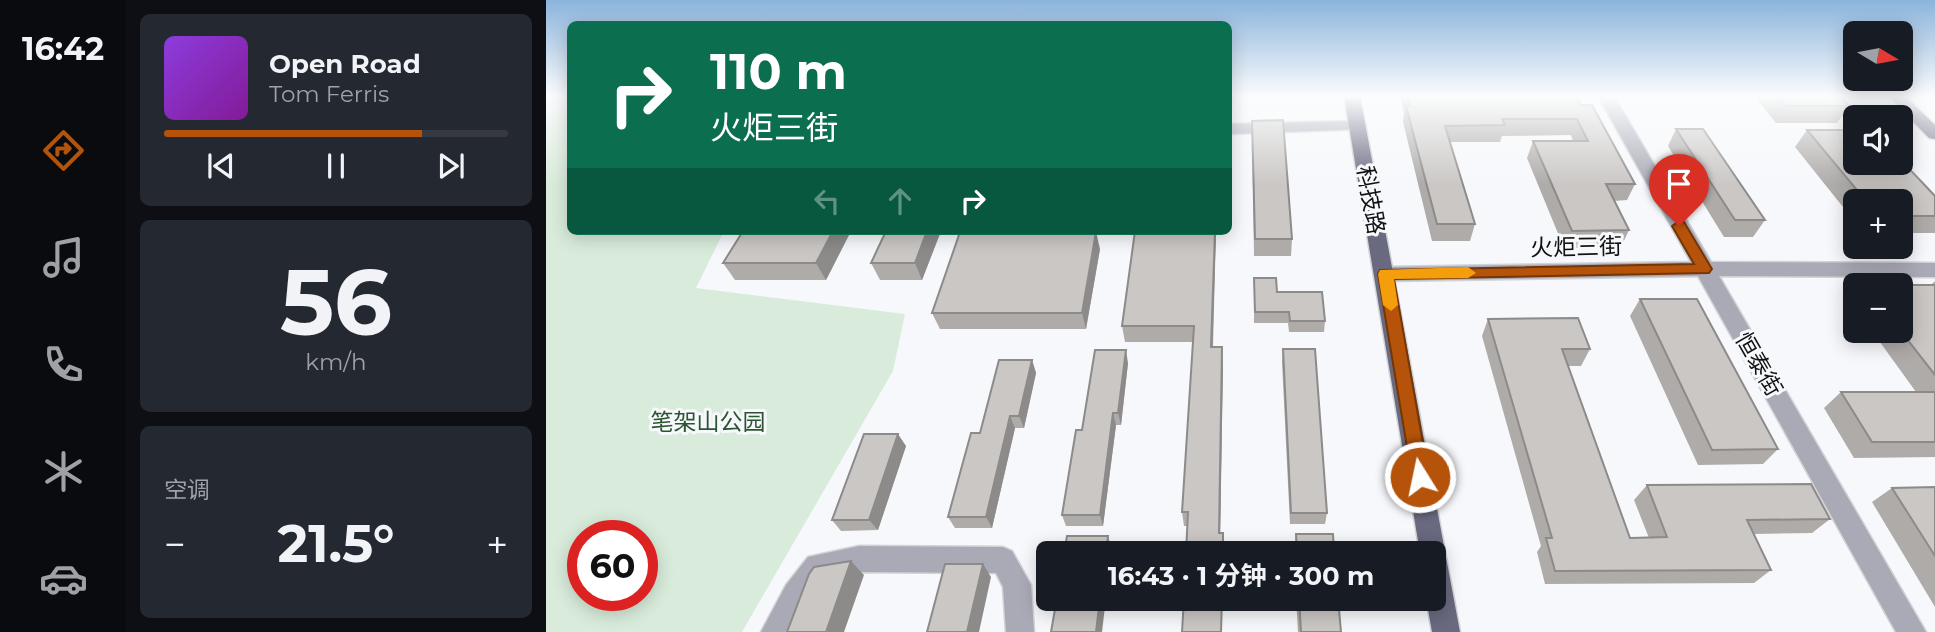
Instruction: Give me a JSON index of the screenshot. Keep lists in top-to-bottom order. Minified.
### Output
{"streets":{"main road":["科技路"],"street":["火炬三街","恒泰街"]},"crossings":[["科技路","火炬三街"],["火炬三街","恒泰街"]],"parks":["笔架山公园"],"north":"right","page":{"tabs":"16:42","map_buttons":["+","−"],"turn":["110 m","火炬三街"],"song":["Open Road","Tom Ferris"],"tile":[["56","km/h"],"空调"],"heat":["−","21.5°","+"],"limit":"60","trip":"16:43 · 1 分钟 · 300 m"}}
